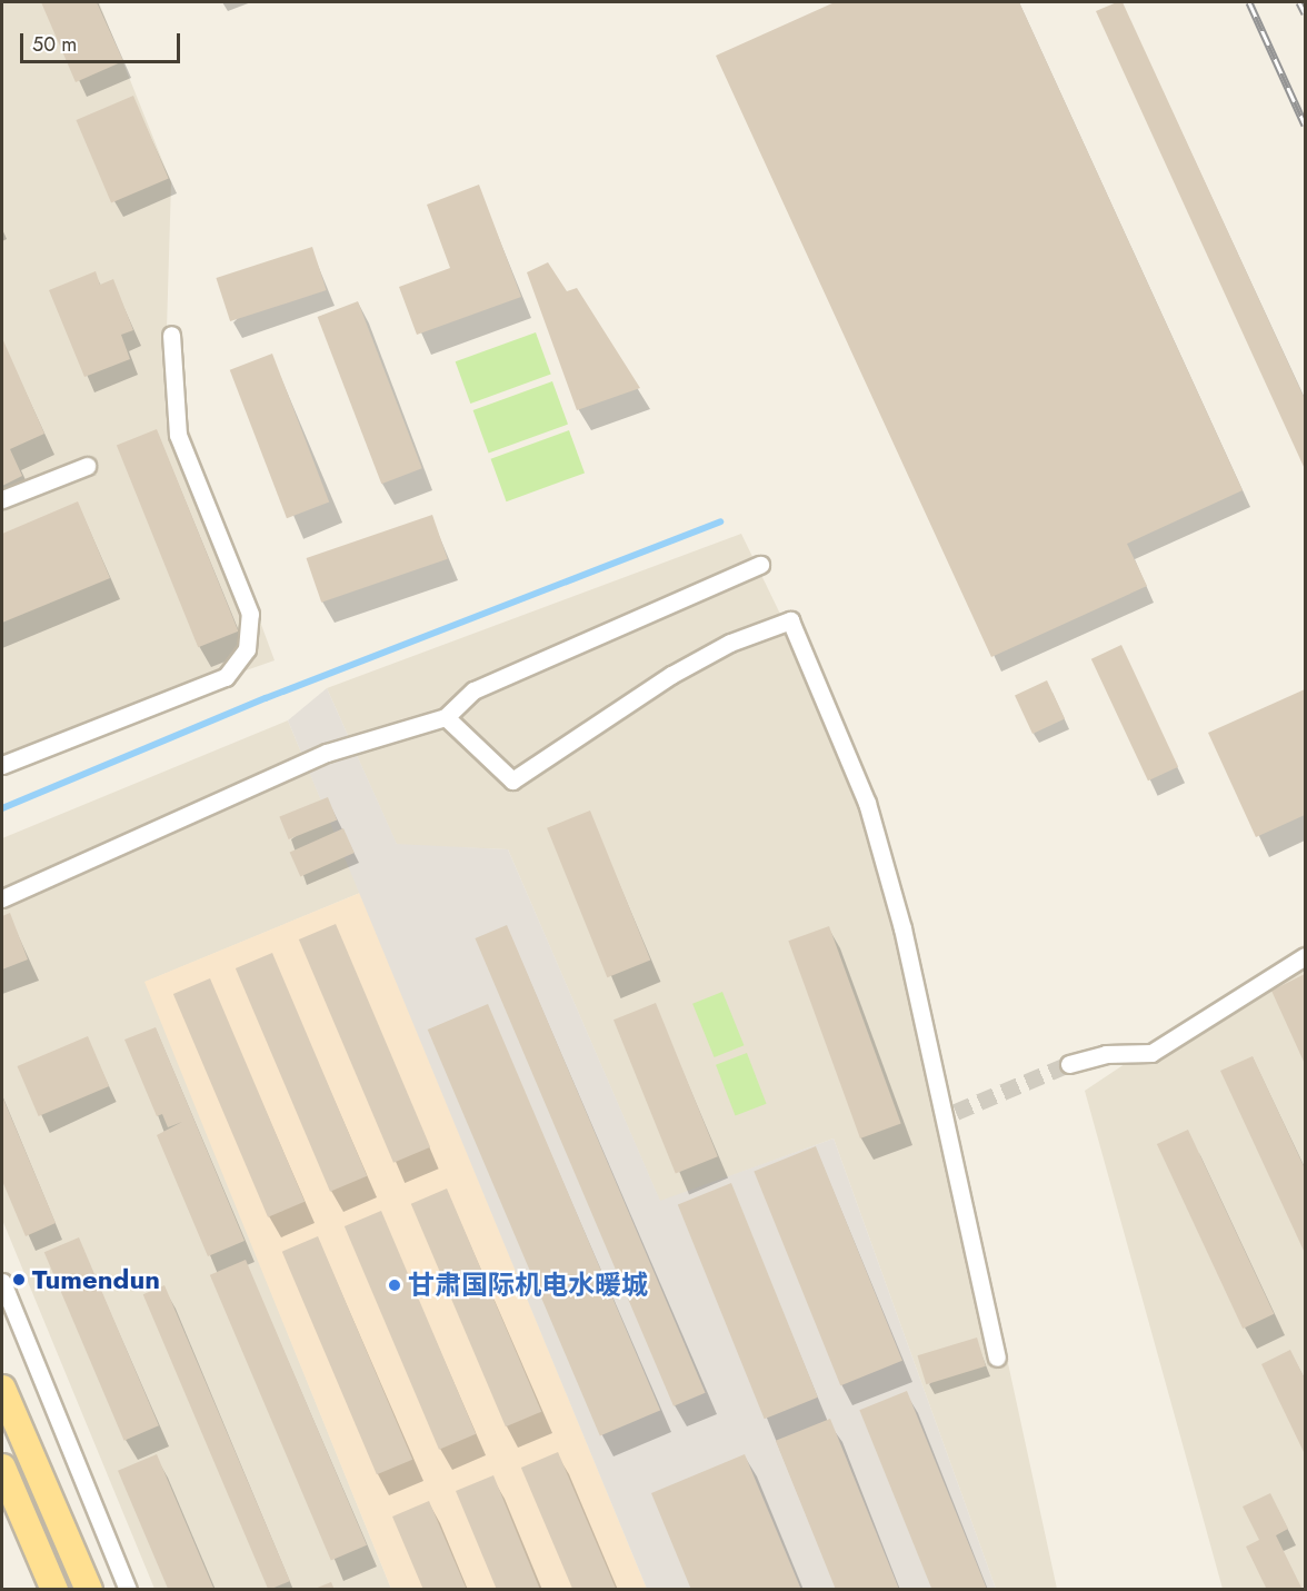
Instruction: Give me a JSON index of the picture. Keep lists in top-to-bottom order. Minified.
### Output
{"places":["Tumendun","甘肃国际机电水暖城"],"scale_bar":"50 m"}
